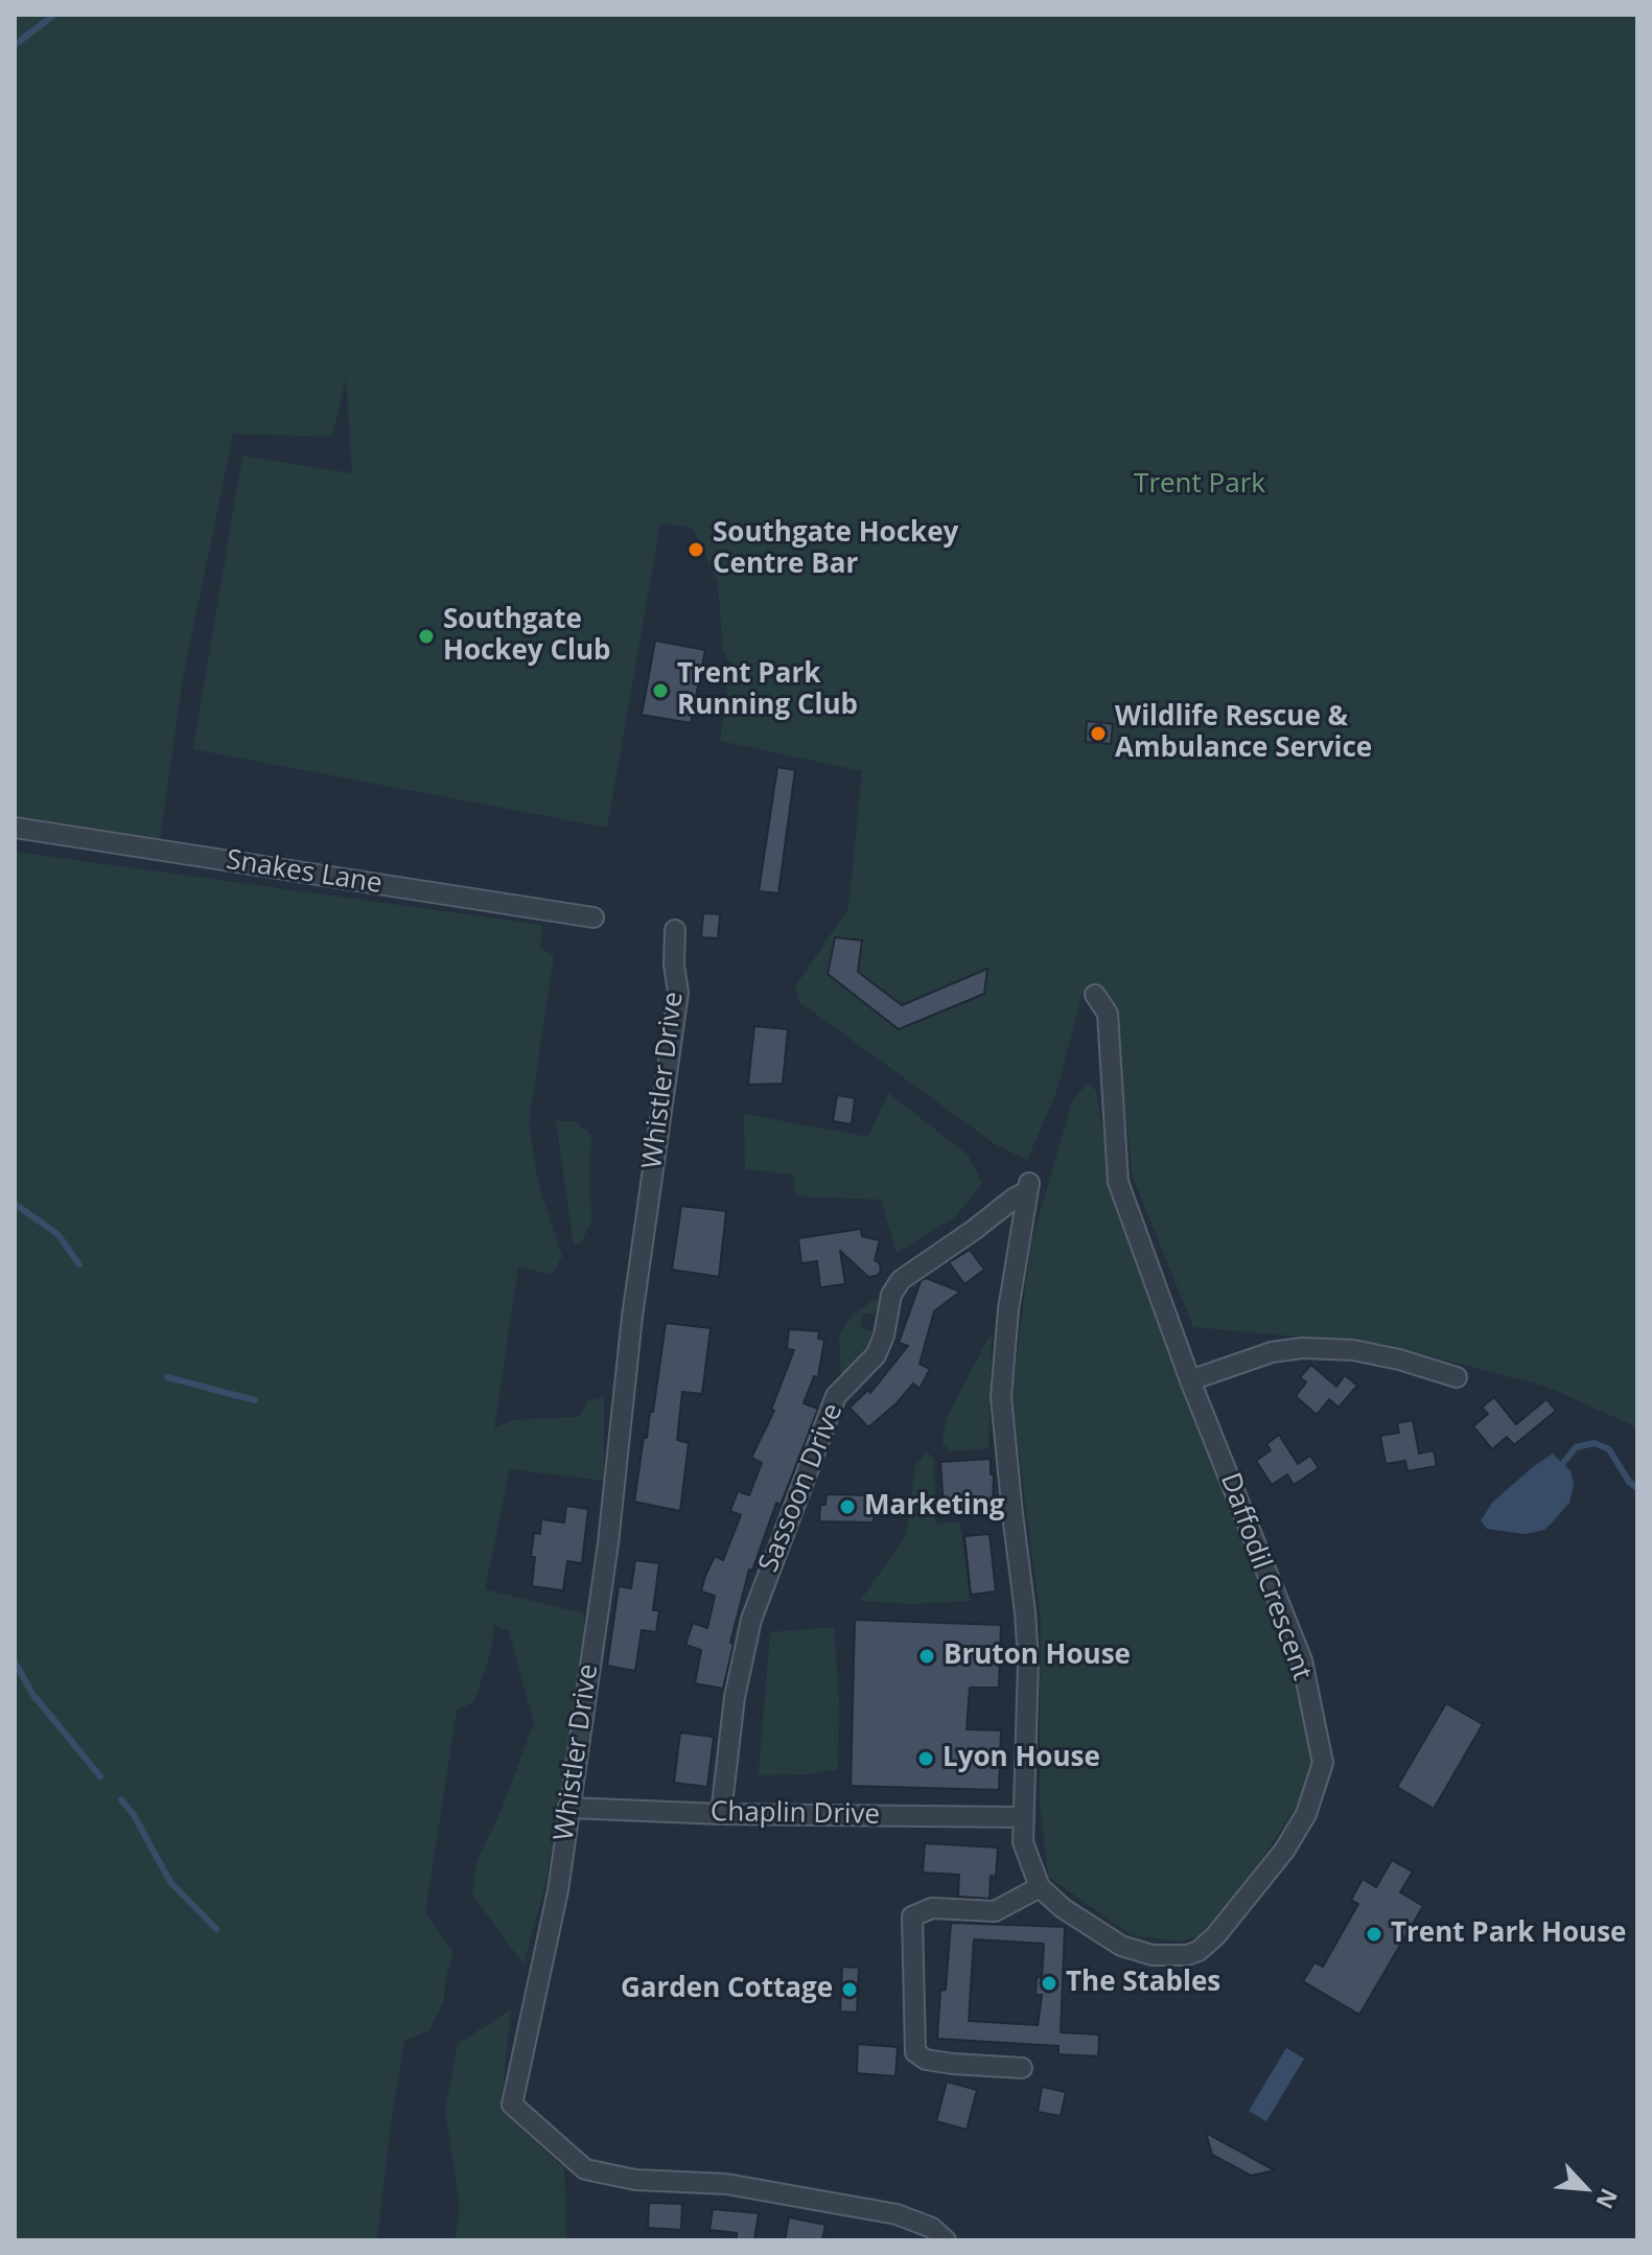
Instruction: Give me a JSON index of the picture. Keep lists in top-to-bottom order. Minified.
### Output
{"streets":{"street":["Snakes Lane","Whistler Drive","Sassoon Drive","Daffodil Crescent","Chaplin Drive"]},"crossings":[["Whistler Drive","Chaplin Drive"],["Sassoon Drive","Daffodil Crescent"],["Sassoon Drive","Chaplin Drive"],["Daffodil Crescent","Chaplin Drive"]],"parks":["Trent Park"],"places":["Southgate Hockey Centre Bar","Southgate Hockey Club","Trent Park Running Club","Wildlife Rescue & Ambulance Service","Marketing","Bruton House","Lyon House","Trent Park House","The Stables","Garden Cottage"],"north":"bottom right"}
